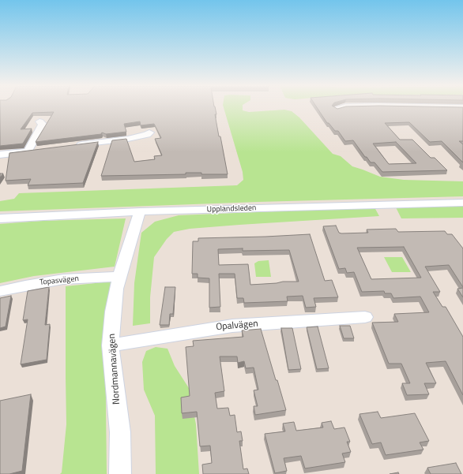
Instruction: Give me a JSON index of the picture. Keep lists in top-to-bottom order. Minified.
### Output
{"streets":{"street":["Upplandsleden","Topasvägen","Opalvägen","Nordmannavägen"]},"crossings":[["Upplandsleden","Nordmannavägen"],["Topasvägen","Nordmannavägen"],["Opalvägen","Nordmannavägen"]]}
